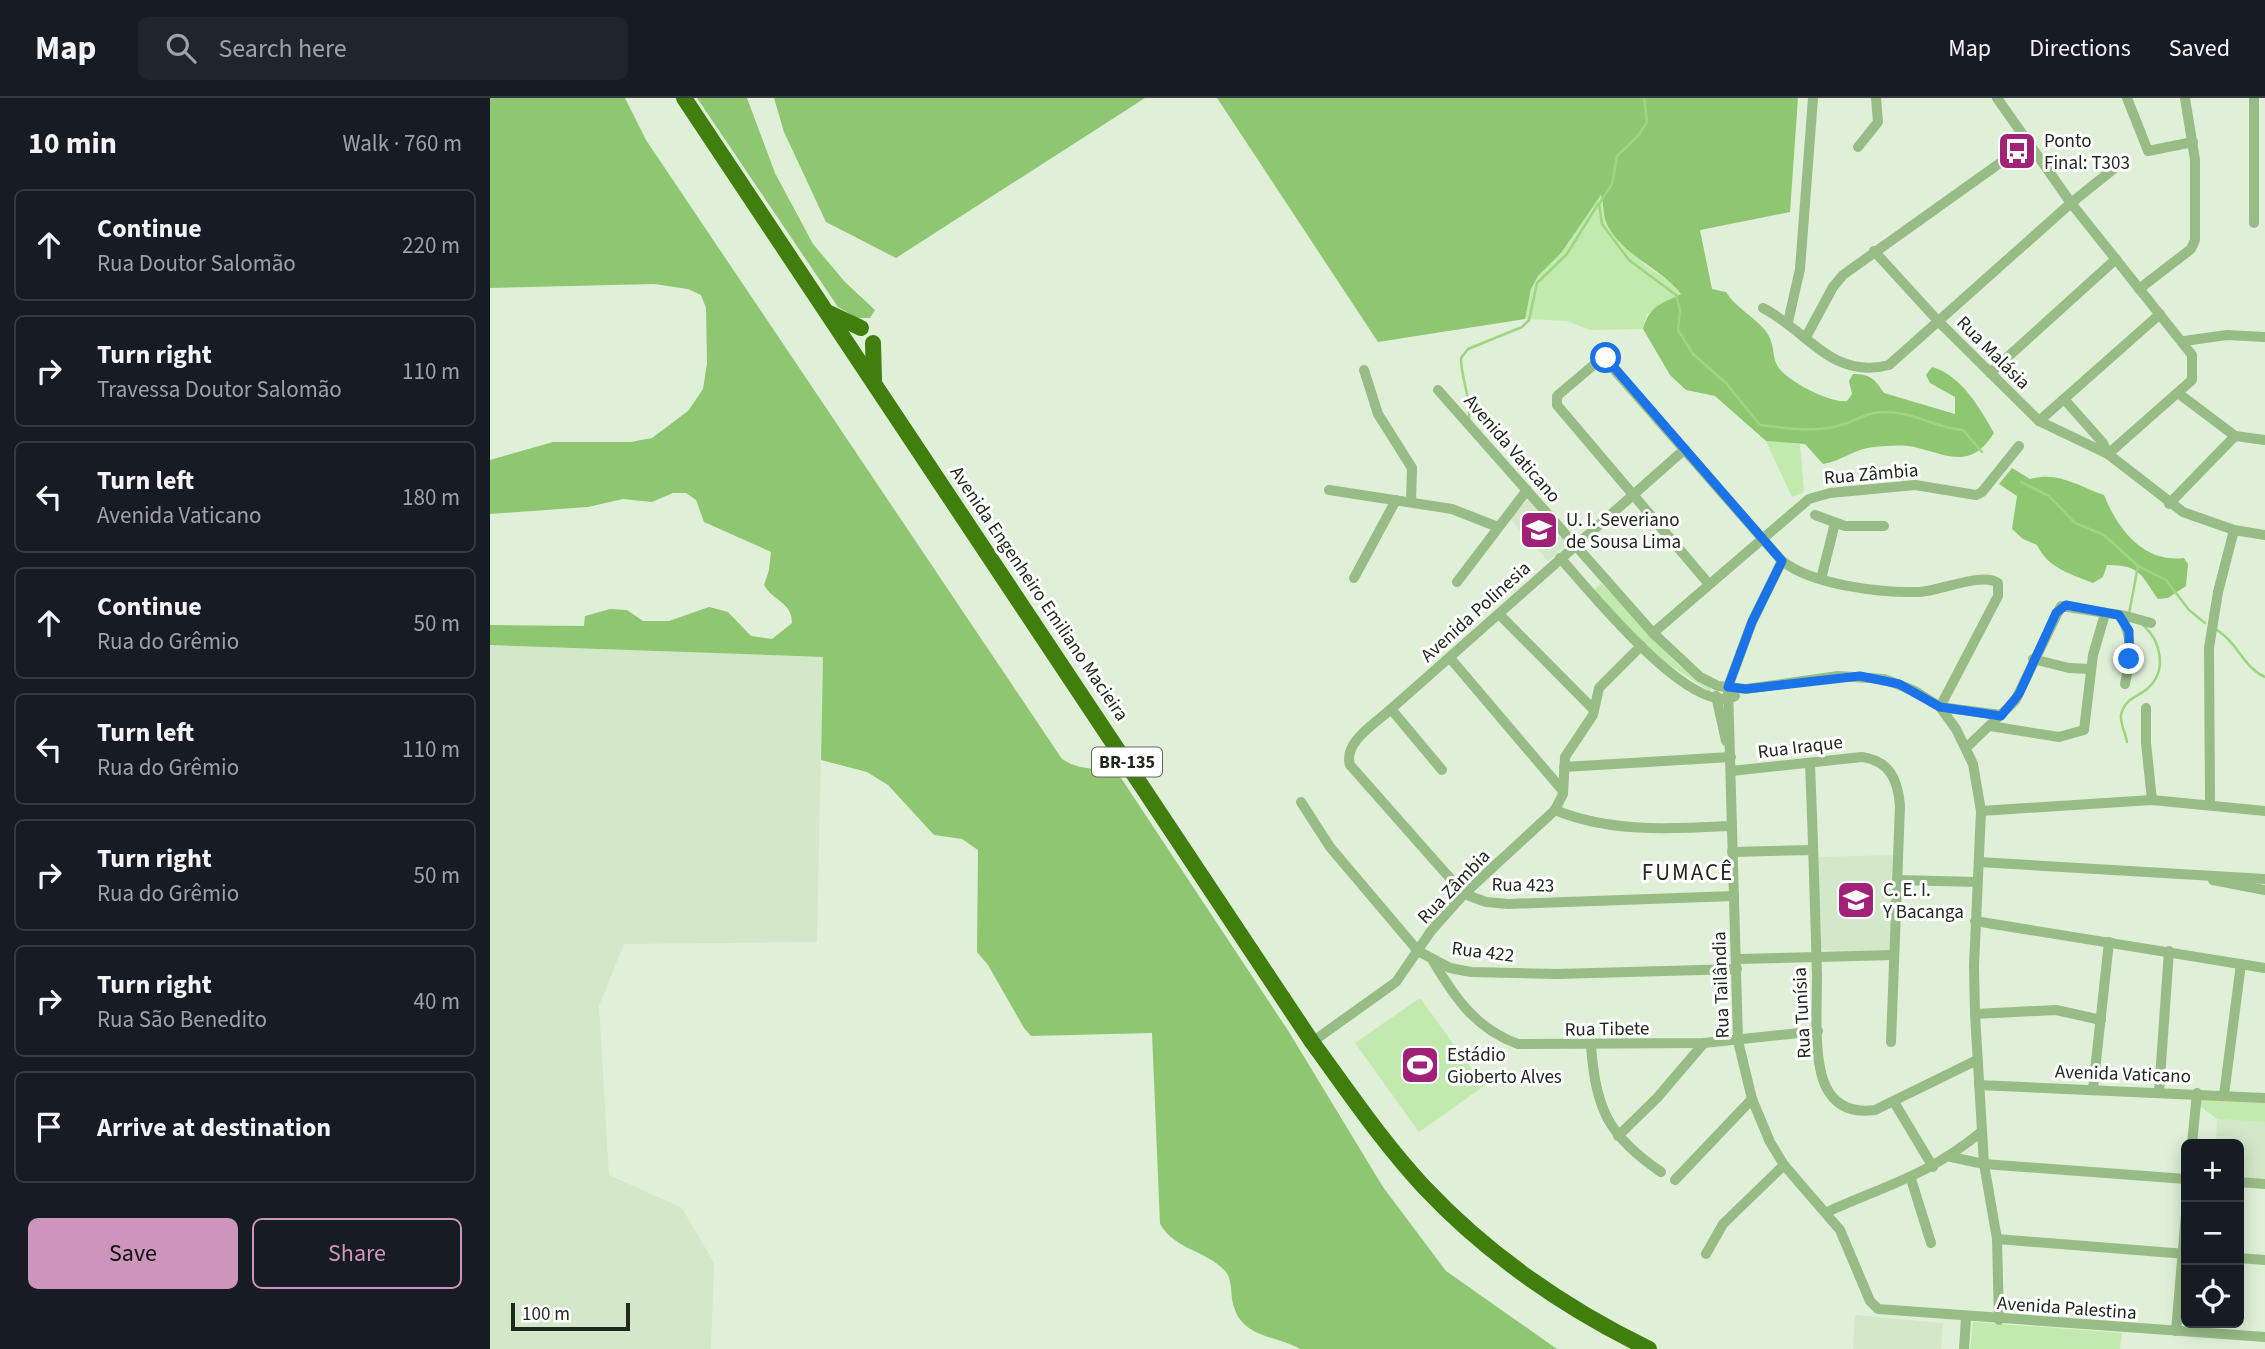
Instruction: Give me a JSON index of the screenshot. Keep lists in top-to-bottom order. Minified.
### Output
{"streets":{"highway":["Avenida Engenheiro Emiliano Macieira","BR-135"],"street":["Rua Malásia","Avenida Vaticano","Rua Zâmbia","Avenida Polinesia","Rua Iraque","Rua 423","Rua 422","Rua Tailândia","Rua Tunísia","Rua Tibete","Avenida Palestina"]},"crossings":[["Avenida Vaticano","Rua Zâmbia"],["Avenida Vaticano","Avenida Polinesia"],["Avenida Vaticano","Rua Tailândia"],["Avenida Vaticano","Rua Tunísia"],["Avenida Vaticano","Avenida Palestina"],["Rua Zâmbia","Avenida Engenheiro Emiliano Macieira"],["Rua Zâmbia","Rua 423"],["Rua Zâmbia","Rua 422"],["Avenida Polinesia","Rua 423"],["Rua Iraque","Rua 422"],["Rua Iraque","Rua Tailândia"],["Rua Iraque","Rua Tunísia"],["Rua 423","Rua Tailândia"],["Rua 422","Rua Tailândia"],["Rua 422","Rua Tunísia"],["Rua 422","Rua Tibete"],["Rua Tailândia","Rua Tibete"],["Rua Tailândia","Avenida Palestina"],["Rua Tunísia","Rua Tibete"]],"districts":["FUMACÊ"],"places":{"bus stop":["Ponto Final: T303"],"school or university":["U. I. Severiano de Sousa Lima","C. E. I. Y Bacanga"],"sports":["Estádio Gioberto Alves"]},"scale_bar":"100 m","page":{"header":"Map","search":"Search here","nav":["Map","Directions","Saved"],"heading":["10 min","Walk · 760 m"],"list":[["Continue","Rua Doutor Salomão","220 m"],["Turn right","Travessa Doutor Salomão","110 m"],["Turn left","Avenida Vaticano","180 m"],["Continue","Rua do Grêmio","50 m"],["Turn left","Rua do Grêmio","110 m"],["Turn right","Rua do Grêmio","50 m"],["Turn right","Rua São Benedito","40 m"],"Arrive at destination"],"map_buttons":["+","−"],"buttons":["Save","Share"],"scale":"100 m"}}
